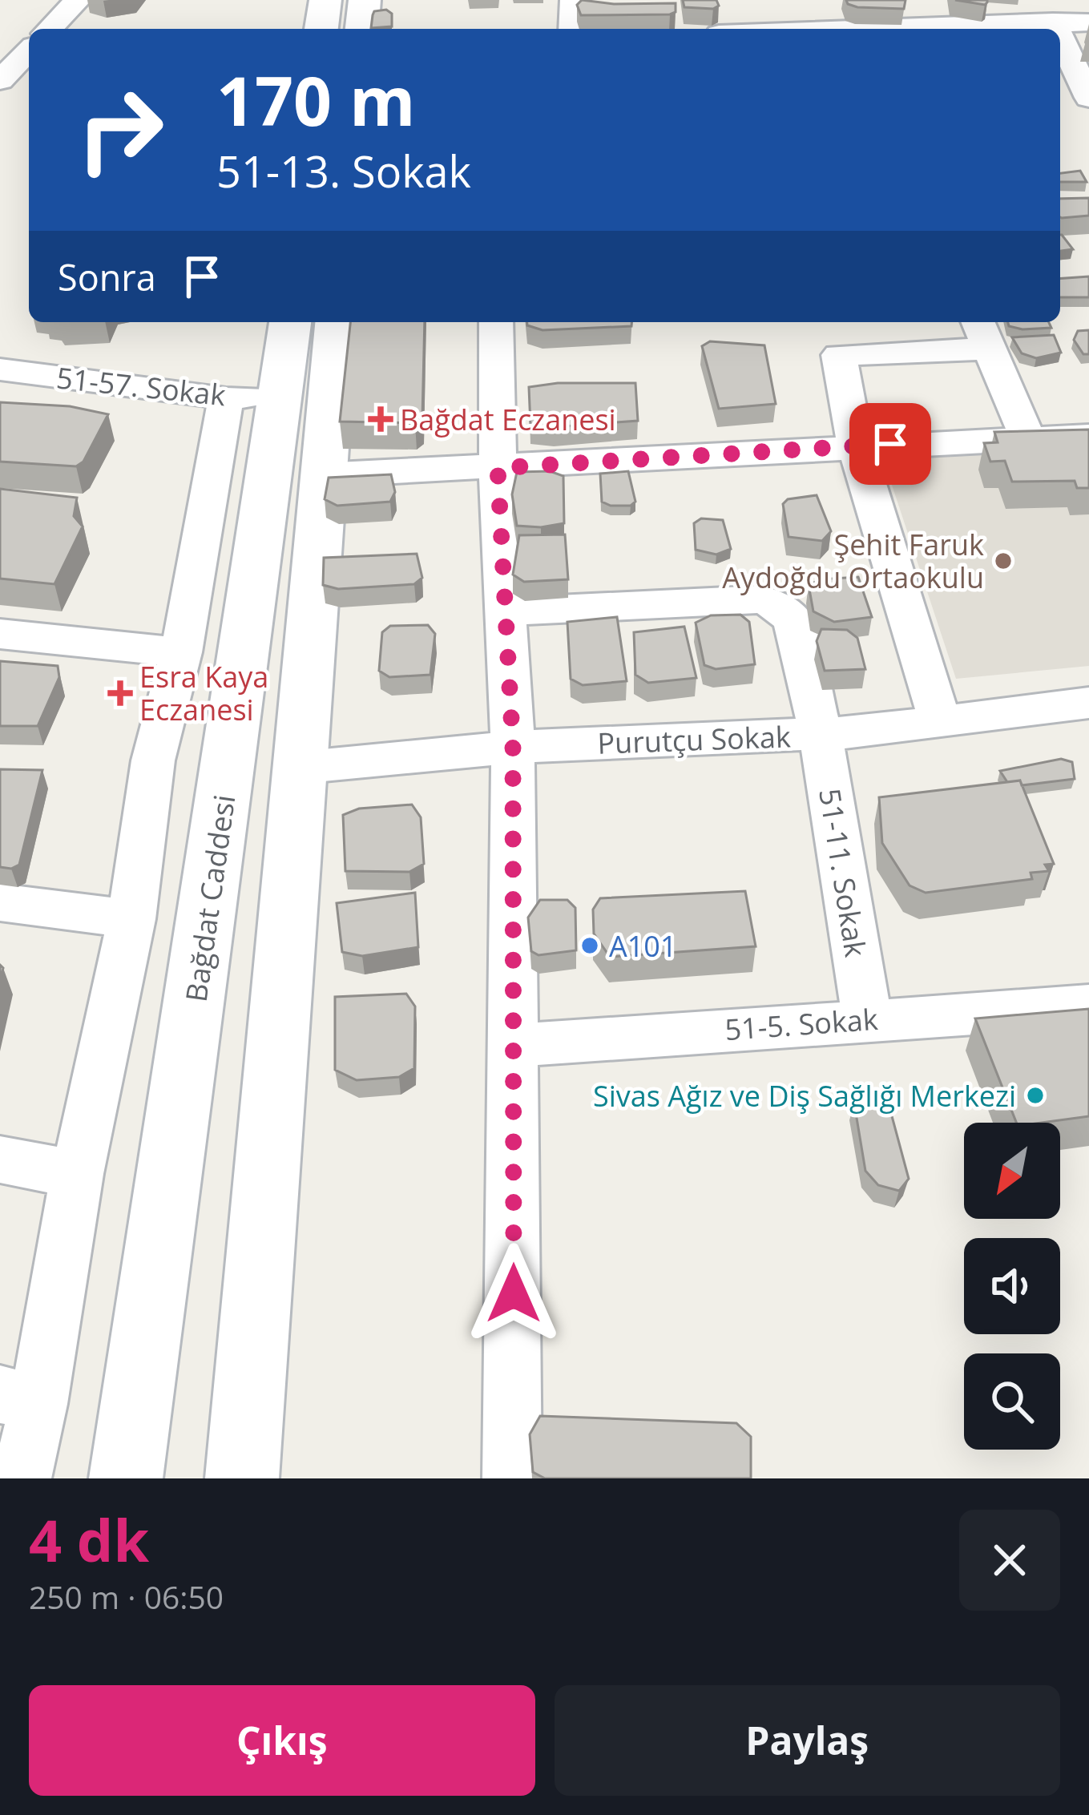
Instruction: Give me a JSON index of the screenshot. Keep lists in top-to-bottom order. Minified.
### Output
{"streets":{"main road":["Bağdat Caddesi"],"street":["51-57. Sokak","Purutçu Sokak","51-11. Sokak","51-5. Sokak"]},"crossings":[["51-57. Sokak","Bağdat Caddesi"],["Purutçu Sokak","51-11. Sokak"],["51-11. Sokak","51-5. Sokak"]],"places":{"health":["Bağdat Eczanesi","Esra Kaya Eczanesi"],"other":["Şehit Faruk Aydoğdu Ortaokulu","A101","Sivas Ağız ve Diş Sağlığı Merkezi"]},"north":"bottom left","page":{"turn":["170 m","51-13. Sokak"],"then":"Sonra","heading":["4 dk","250 m · 06:50"],"buttons":["Çıkış","Paylaş"]}}
